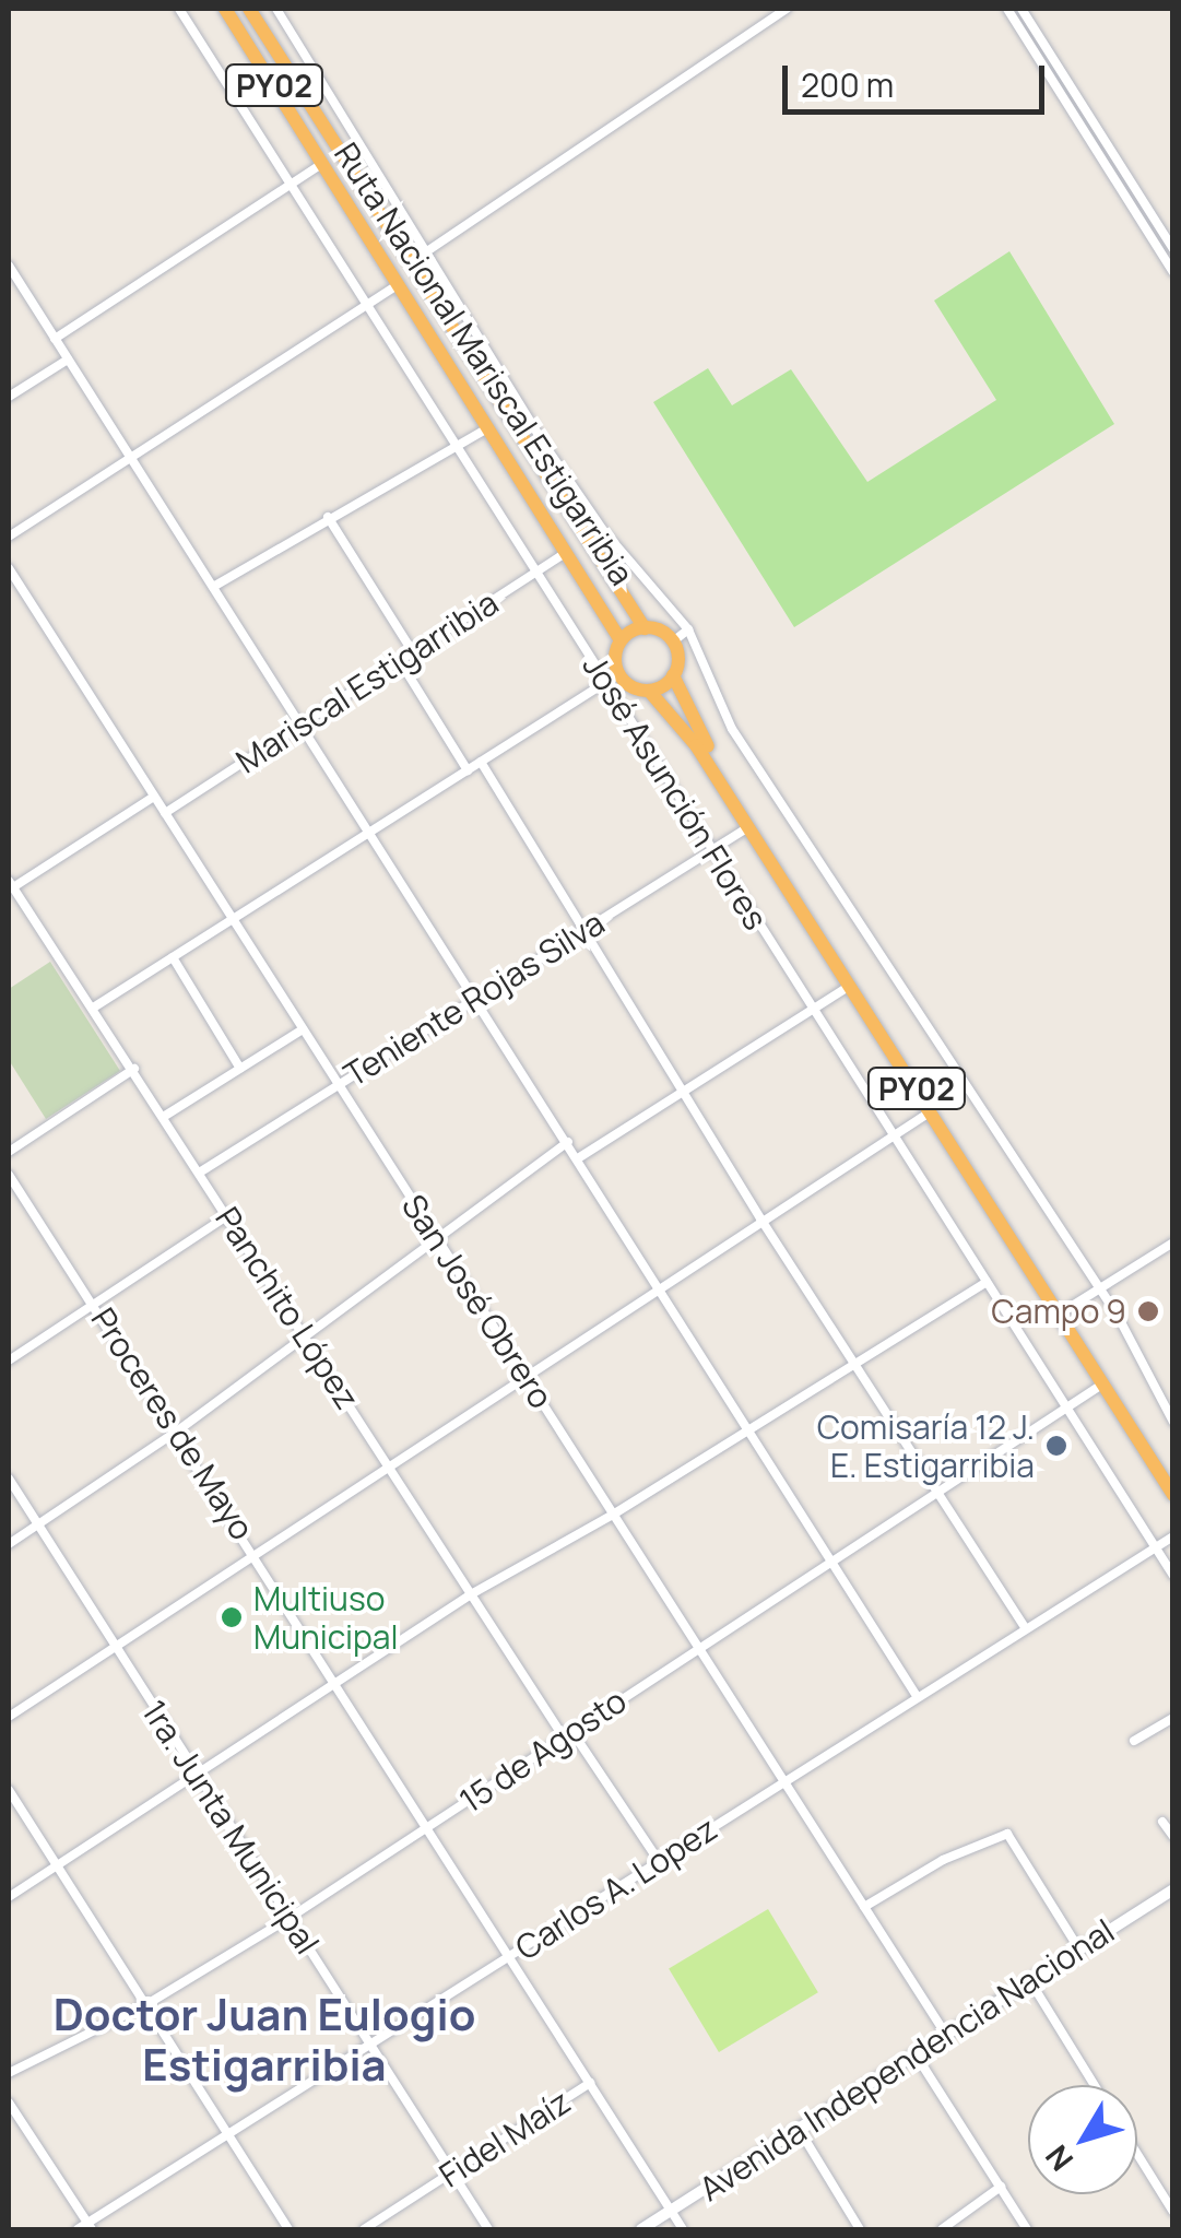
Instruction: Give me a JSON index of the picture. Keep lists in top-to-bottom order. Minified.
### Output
{"streets":{"highway":["PY02","Ruta Nacional Mariscal Estigarribia"],"main road":["Avenida Independencia Nacional"],"street":["Mariscal Estigarribia","José Asunción Flores","Teniente Rojas Silva","San José Obrero","Panchito López","Proceres de Mayo","15 de Agosto","1ra. Junta Municipal","Carlos A. Lopez","Fidel Maíz"]},"crossings":[["PY02","Ruta Nacional Mariscal Estigarribia"],["PY02","José Asunción Flores"],["PY02","Teniente Rojas Silva"],["PY02","15 de Agosto"],["Ruta Nacional Mariscal Estigarribia","Mariscal Estigarribia"],["Ruta Nacional Mariscal Estigarribia","José Asunción Flores"],["Mariscal Estigarribia","José Asunción Flores"],["Mariscal Estigarribia","San José Obrero"],["José Asunción Flores","Teniente Rojas Silva"],["José Asunción Flores","15 de Agosto"],["José Asunción Flores","Carlos A. Lopez"],["Teniente Rojas Silva","San José Obrero"],["Teniente Rojas Silva","Panchito López"],["San José Obrero","15 de Agosto"],["San José Obrero","Carlos A. Lopez"],["San José Obrero","Avenida Independencia Nacional"],["Panchito López","15 de Agosto"],["Panchito López","Carlos A. Lopez"],["Proceres de Mayo","15 de Agosto"],["Proceres de Mayo","Carlos A. Lopez"],["Proceres de Mayo","Avenida Independencia Nacional"],["Proceres de Mayo","Fidel Maíz"],["15 de Agosto","1ra. Junta Municipal"],["1ra. Junta Municipal","Carlos A. Lopez"],["1ra. Junta Municipal","Fidel Maíz"]],"districts":["Doctor Juan Eulogio Estigarribia"],"places":["Campo 9","Comisaría 12 J. E. Estigarribia","Multiuso Municipal"],"scale_bar":"200 m","north":"bottom left"}
